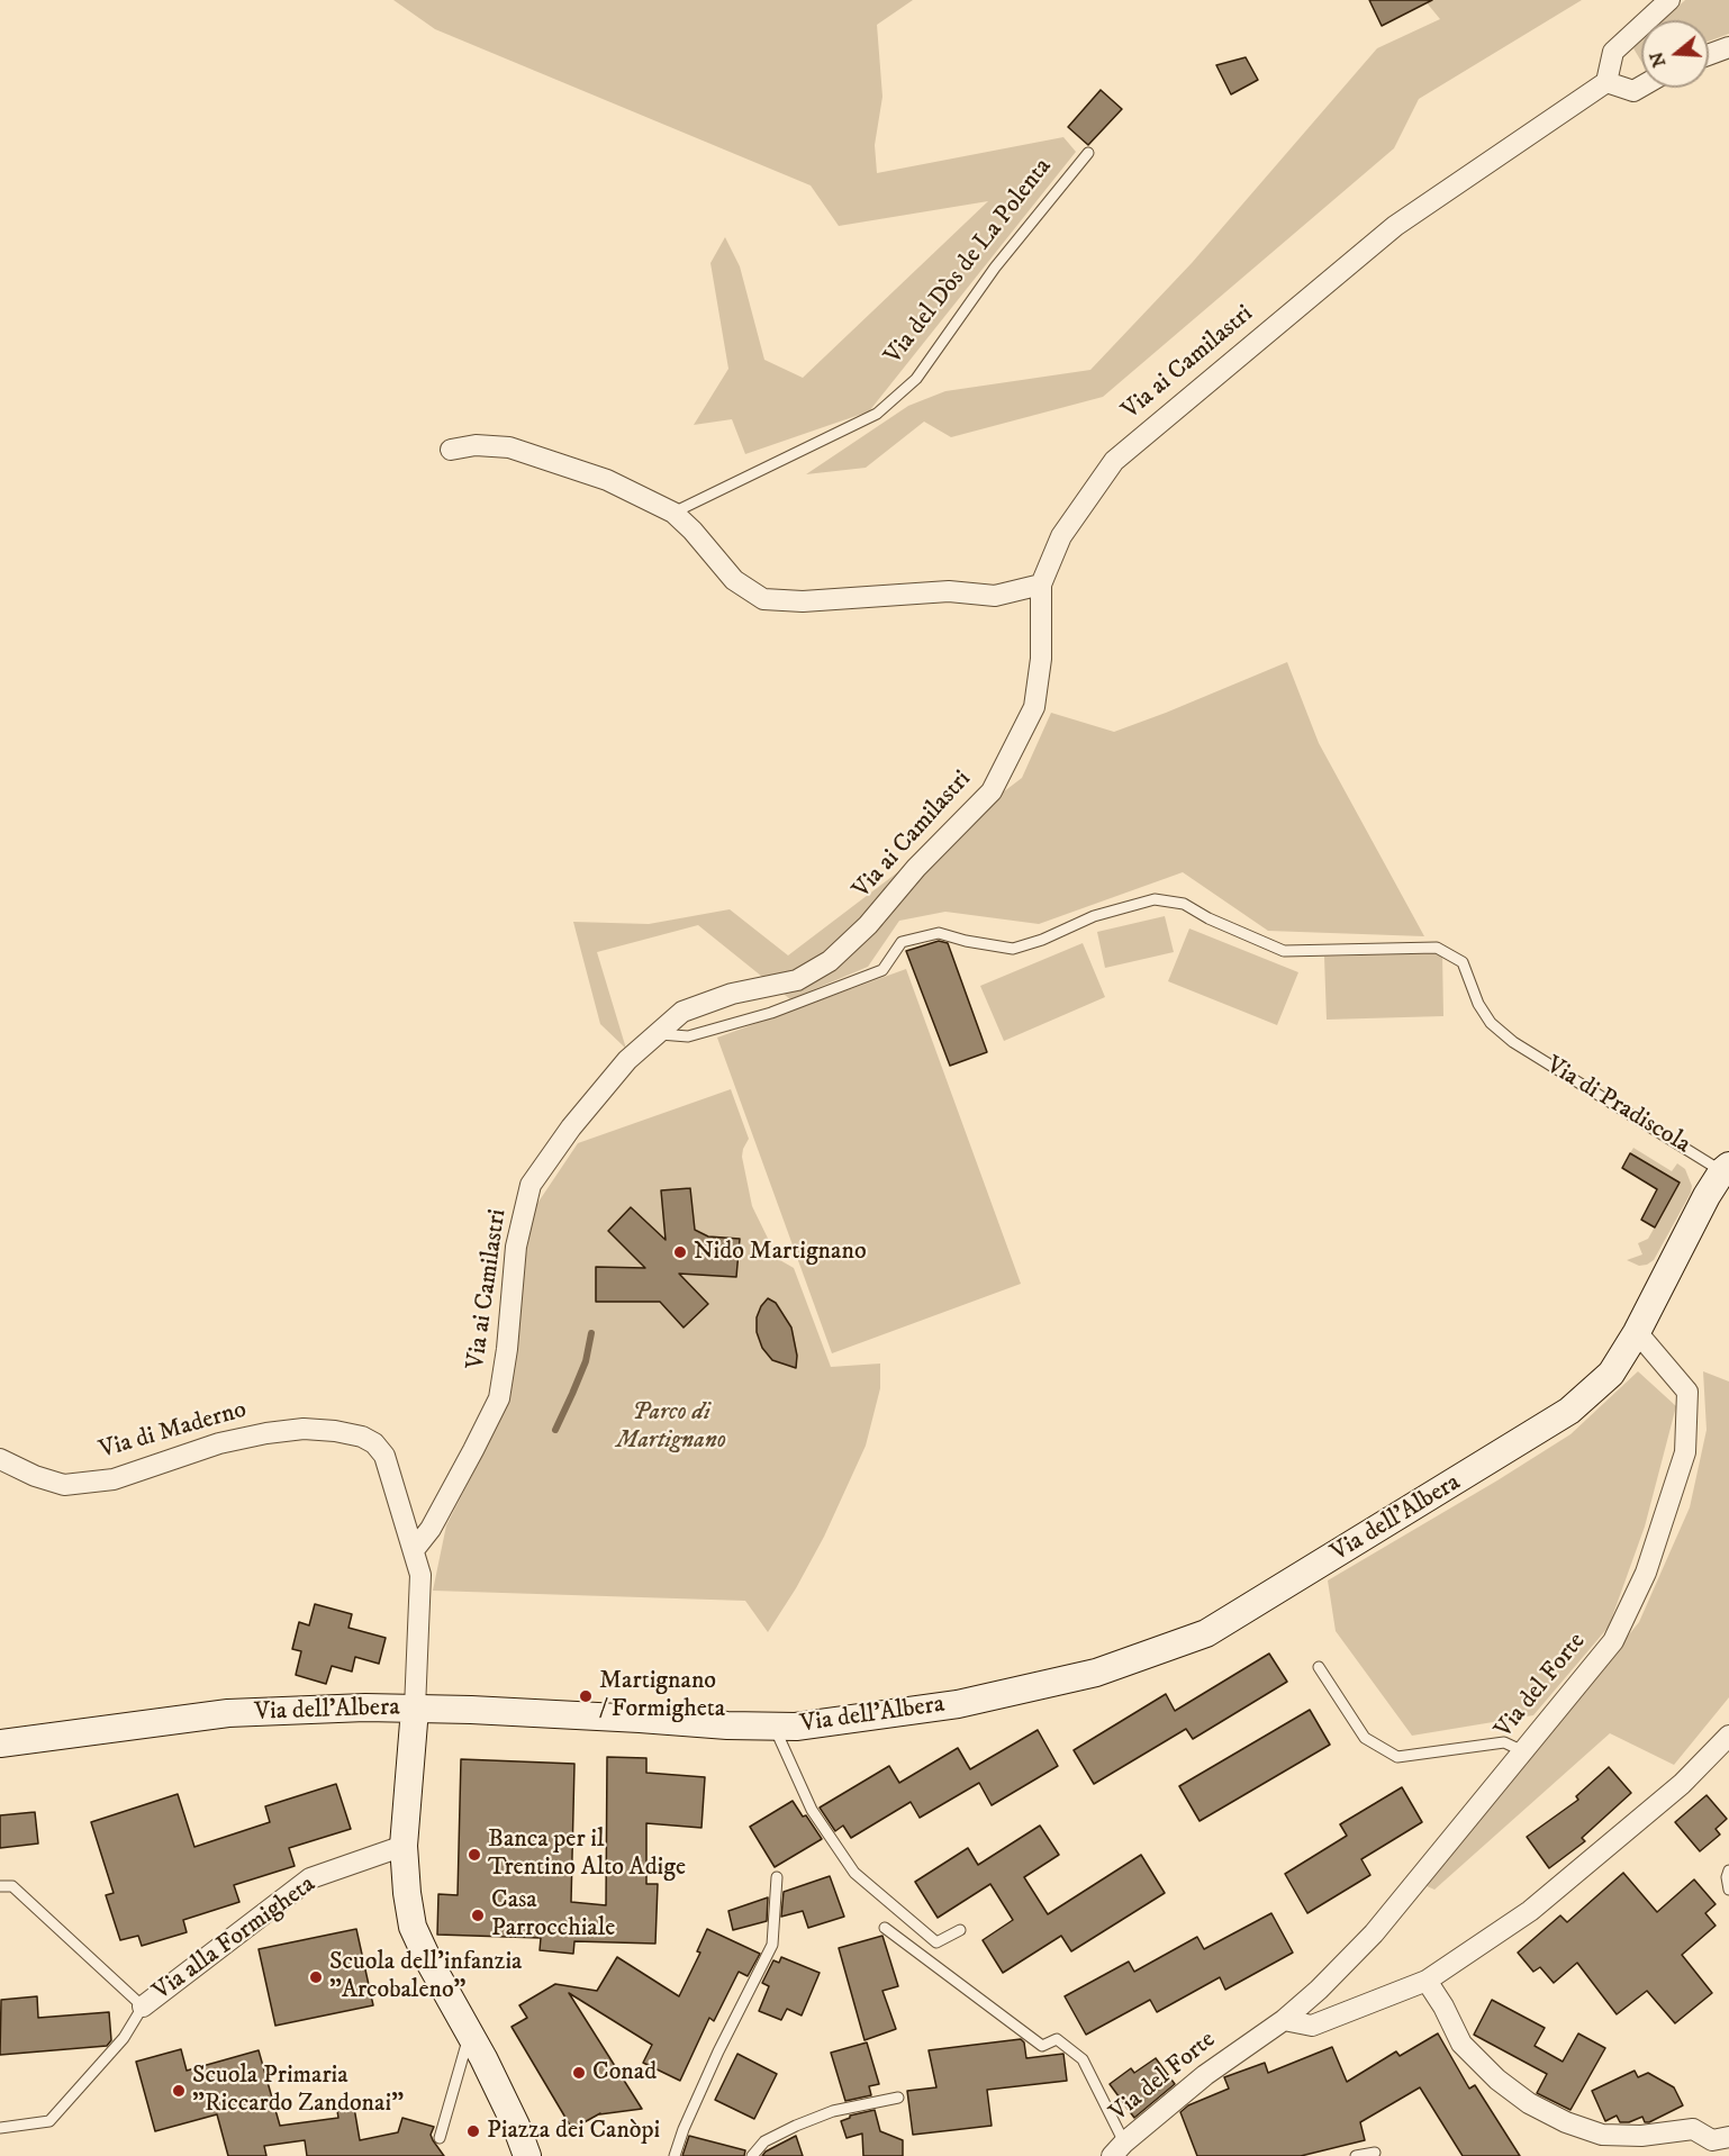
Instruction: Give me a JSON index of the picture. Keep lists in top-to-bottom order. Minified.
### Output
{"streets":{"street":["Via ai Camilastri","Via di Pradiscola","Via di Maderno","Via dell'Albera","Via del Forte","Via alla Formigheta"],"lane":["Via del Dòs de La Polenta"]},"crossings":[["Via ai Camilastri","Via di Pradiscola"],["Via ai Camilastri","Via di Maderno"],["Via di Pradiscola","Via dell'Albera"],["Via di Pradiscola","Via del Forte"],["Via di Maderno","Via dell'Albera"],["Via dell'Albera","Via del Forte"]],"parks":["Parco di Martignano"],"places":["Nido Martignano","Martignano / Formigheta","Banca per il Trentino Alto Adige","Casa Parrocchiale","Scuola dell'infanzia \"Arcobaleno\"","Conad","Scuola Primaria \"Riccardo Zandonai\"","Piazza dei Canòpi"],"north":"left"}
